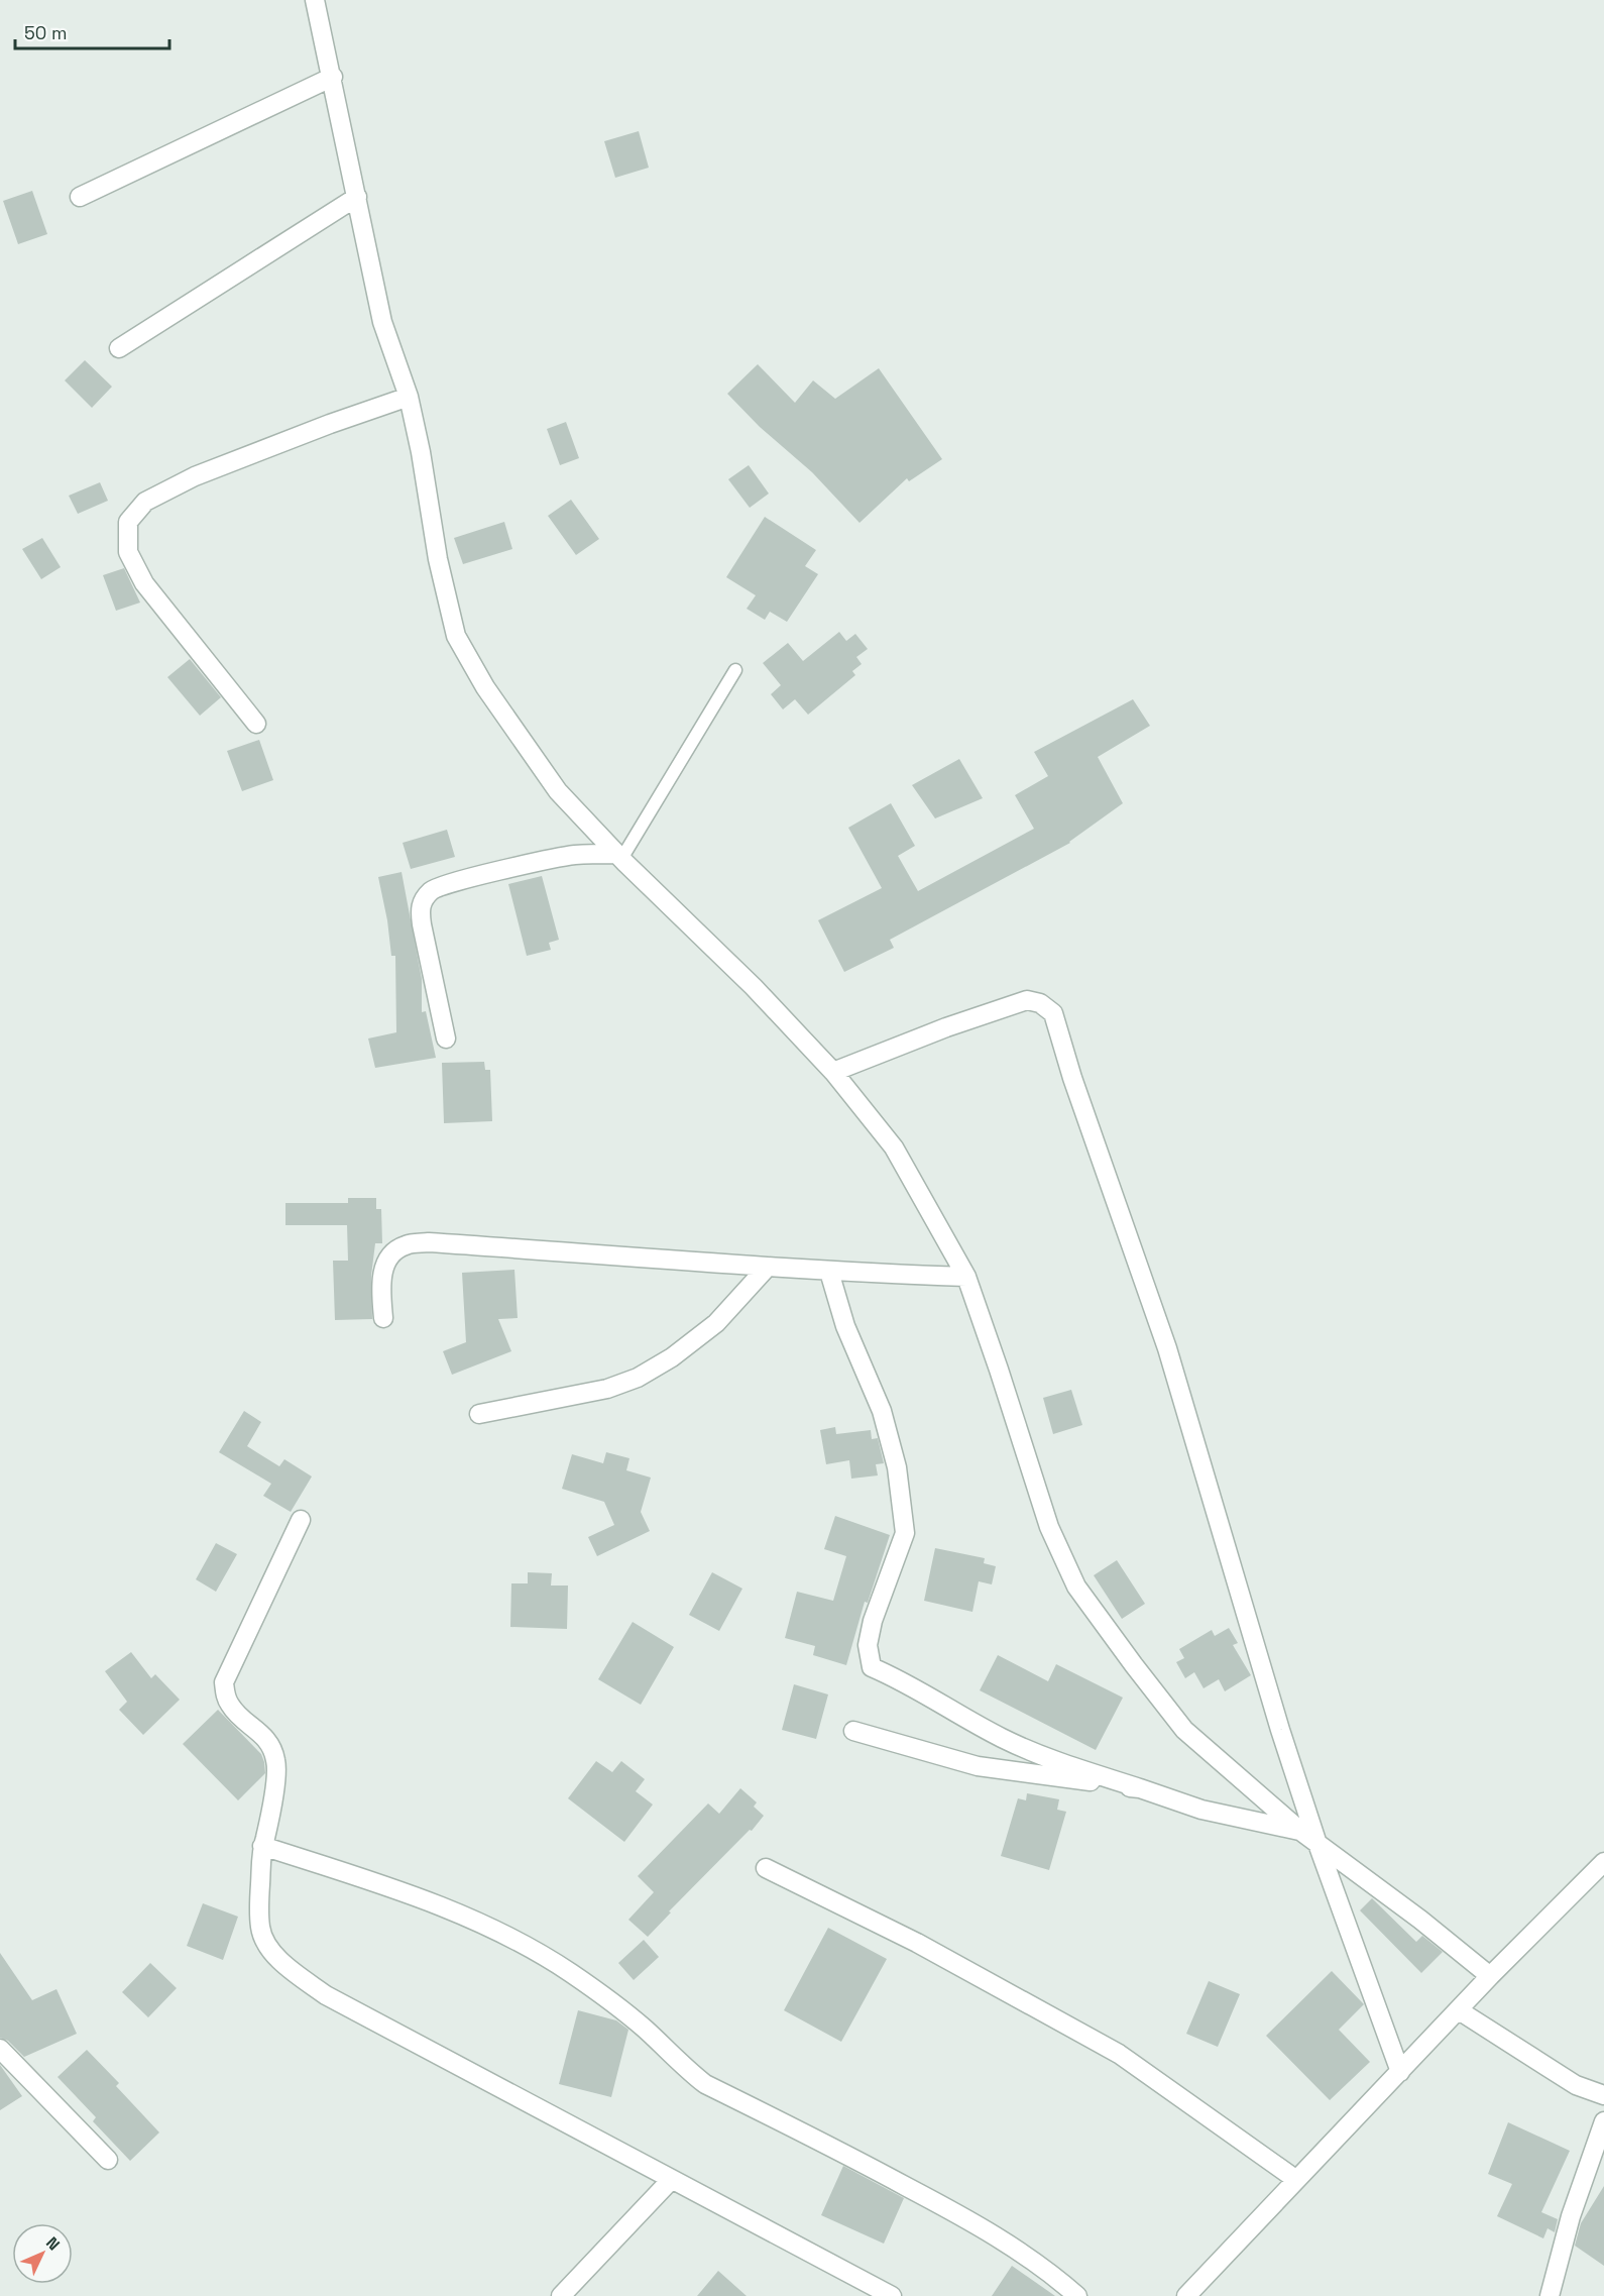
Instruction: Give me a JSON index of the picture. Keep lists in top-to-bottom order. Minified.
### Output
{"scale_bar":"50 m","north":"top right"}
